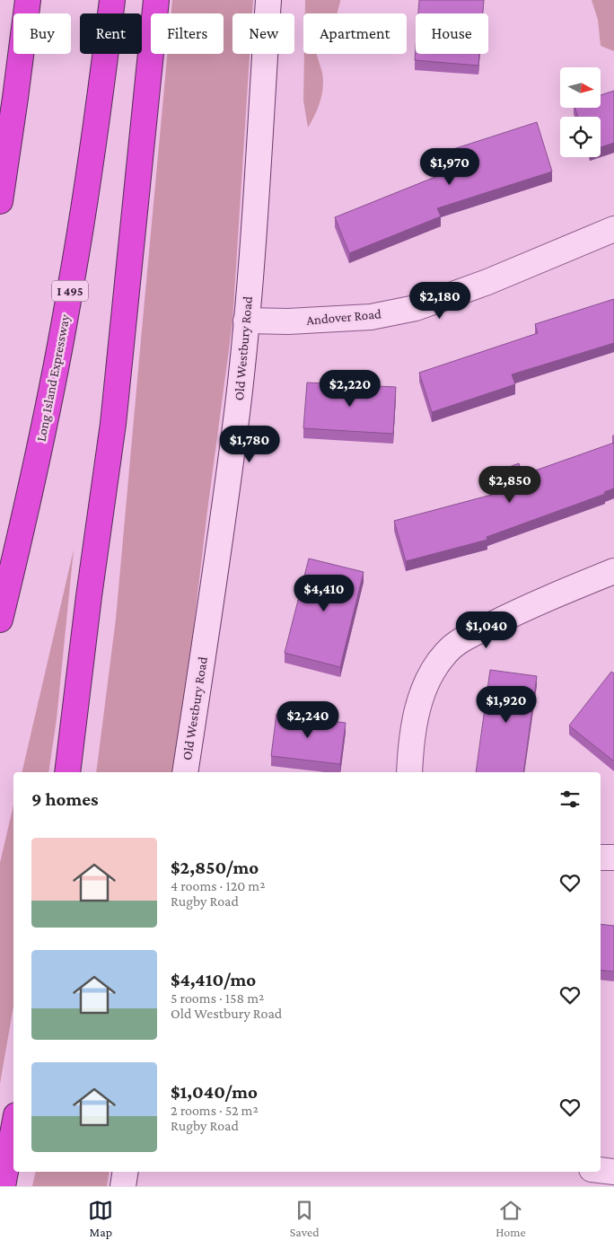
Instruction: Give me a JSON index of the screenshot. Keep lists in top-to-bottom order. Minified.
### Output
{"streets":{"highway":["I 495","Long Island Expressway"],"main road":["Andover Road","Old Westbury Road"]},"crossings":[["Andover Road","Old Westbury Road"]],"north":"right","page":{"chip":["Buy","Rent","Filters","New","Apartment","House"],"price":["$1,970","$2,180","$2,220","$1,780","$2,850","$4,410","$1,040","$1,920","$2,240"],"heading":"9 homes","list":[{"name":"$2,850/mo","note":"4 rooms · 120 m² · Rugby Road"},{"name":"$4,410/mo","note":"5 rooms · 158 m² · Old Westbury Road"},{"name":"$1,040/mo","note":"2 rooms · 52 m² · Rugby Road"}],"tabs":["Map","Saved","Home"]}}
